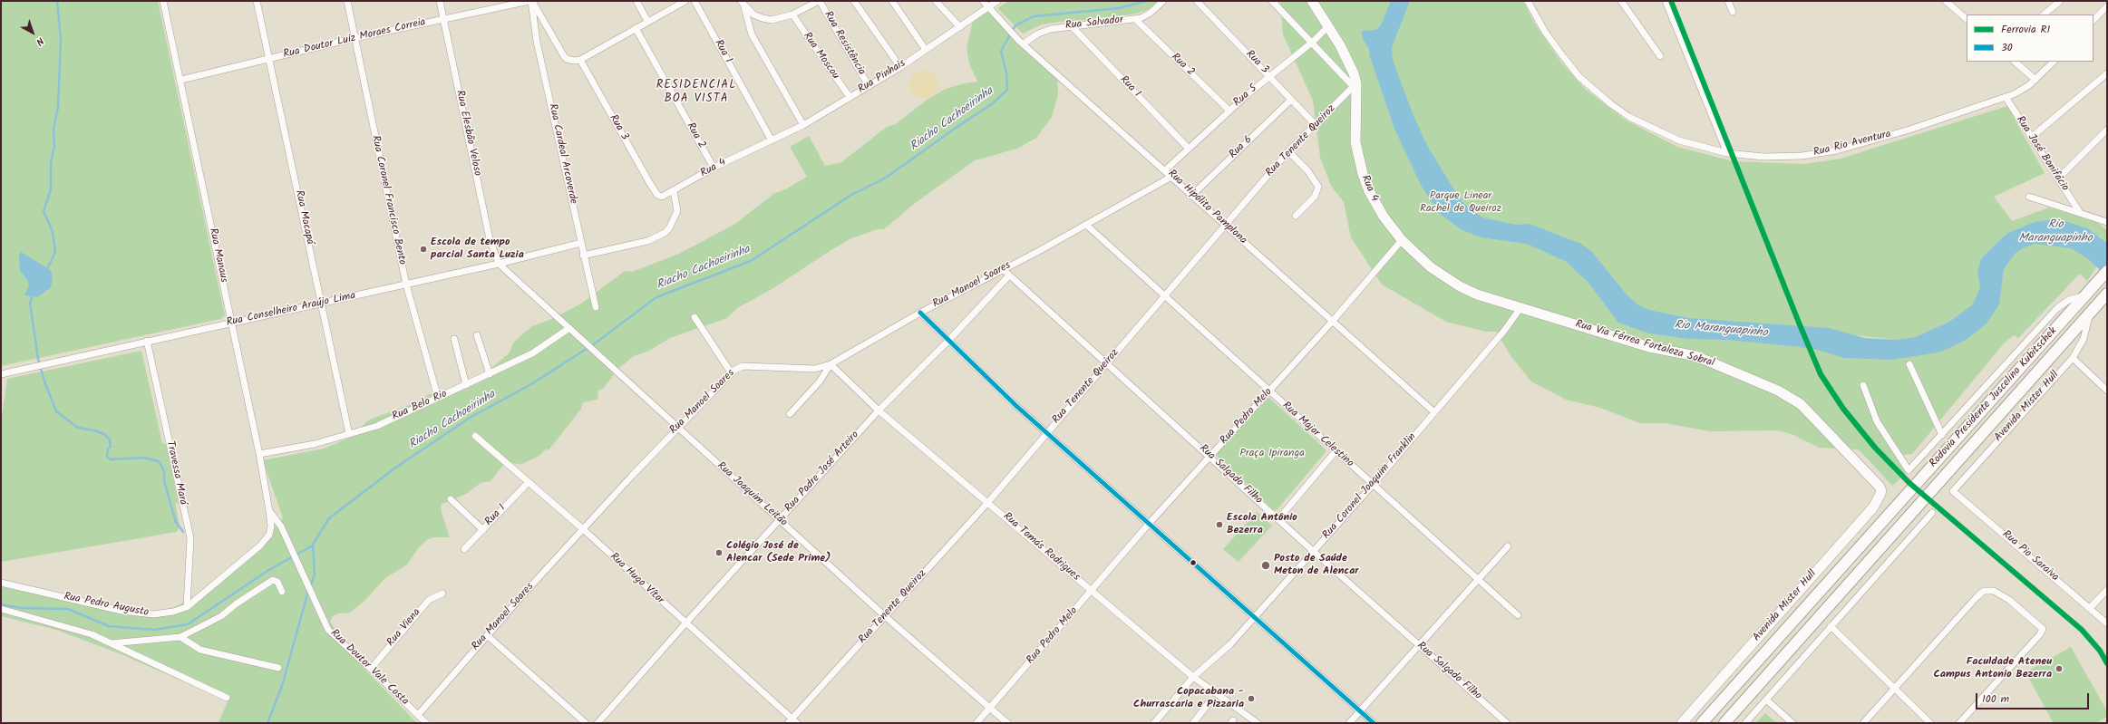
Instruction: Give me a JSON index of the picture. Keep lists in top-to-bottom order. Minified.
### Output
{"streets":{"highway":["Rodovia Presidente Juscelino Kubitschek","Avenida Mister Hull"],"main road":["Rua 4","Rua Via Férrea Fortaleza Sobral"],"street":["Rua Salvador","Rua Doutor Luiz Moraes Correia","Rua Resistência","Rua 1","Rua Moscou","Rua 3","Rua 2","Rua Pinhais","Rua 5","Rua Elesbão Veloso","Rua Tenente Queiroz","Rua Rio Aventura","Rua 6","Rua Cardeal Arcoverde","Rua José Bonifácio","Rua Coronel Francisco Bento","Rua Hipólito Pamplona","Rua Macapá","Rua Manaus","Rua Manoel Soares","Rua Conselheiro Araújo Lima","Rua Belo Rio","Rua Pedro Melo","Rua Major Celestino","Rua Padre José Arteiro","Travessa Mará","Rua Salgado Filho","Rua Coronel Joaquim Franklin","Rua Joaquim Leitão","Rua Tomás Rodrigues","Rua Pio Saraiva","Rua Hugo Vítor","Rua Pedro Augusto","Rua Viena","Rua Doutor Vale Costa"]},"crossings":[["Rua Salvador","Rua 1"],["Rua Salvador","Rua 2"],["Rua Salvador","Rua Hipólito Pamplona"],["Rua Doutor Luiz Moraes Correia","Rua Elesbão Veloso"],["Rua Doutor Luiz Moraes Correia","Rua Cardeal Arcoverde"],["Rua Doutor Luiz Moraes Correia","Rua Coronel Francisco Bento"],["Rua Doutor Luiz Moraes Correia","Rua Macapá"],["Rua Doutor Luiz Moraes Correia","Rua Manaus"],["Rua Resistência","Rua Pinhais"],["Rua 1","Rua Pinhais"],["Rua 1","Rua 5"],["Rua 1","Rua 4"],["Rua 1","Rua Hugo Vítor"],["Rua Moscou","Rua Pinhais"],["Rua 3","Rua 5"],["Rua 3","Rua Tenente Queiroz"],["Rua 3","Rua 6"],["Rua 3","Rua 4"],["Rua 2","Rua 5"],["Rua 2","Rua 4"],["Rua Pinhais","Rua 4"],["Rua Pinhais","Rua Hipólito Pamplona"],["Rua 5","Rua 4"],["Rua 5","Rua Hipólito Pamplona"],["Rua Elesbão Veloso","Rua Conselheiro Araújo Lima"],["Rua Elesbão Veloso","Rua Joaquim Leitão"],["Rua Tenente Queiroz","Rua 4"],["Rua Tenente Queiroz","Rua Hipólito Pamplona"],["Rua Tenente Queiroz","Rua Major Celestino"],["Rua Tenente Queiroz","Rua Salgado Filho"],["Rua Tenente Queiroz","Rua Joaquim Leitão"],["Rua Tenente Queiroz","Rua Tomás Rodrigues"],["Rua Tenente Queiroz","Rua Hugo Vítor"],["Rua Rio Aventura","Rua José Bonifácio"],["Rua 6","Rua Hipólito Pamplona"],["Rua Cardeal Arcoverde","Rua Conselheiro Araújo Lima"],["Rua 4","Rua Via Férrea Fortaleza Sobral"],["Rua 4","Rua Pedro Melo"],["Rua 4","Rua Coronel Joaquim Franklin"],["Rua Coronel Francisco Bento","Rua Conselheiro Araújo Lima"],["Rua Coronel Francisco Bento","Rua Belo Rio"],["Rua Hipólito Pamplona","Rua Manoel Soares"],["Rua Hipólito Pamplona","Rua Pedro Melo"],["Rua Hipólito Pamplona","Rua Coronel Joaquim Franklin"],["Rua Macapá","Rua Conselheiro Araújo Lima"],["Rua Macapá","Rua Belo Rio"],["Rua Manaus","Rua Conselheiro Araújo Lima"],["Rua Manaus","Rua Belo Rio"],["Rua Manaus","Rua Pedro Augusto"],["Rua Manaus","Rua Doutor Vale Costa"],["Rua Manoel Soares","Rua Major Celestino"],["Rua Manoel Soares","Rua Salgado Filho"],["Rua Manoel Soares","Rua Joaquim Leitão"],["Rua Manoel Soares","Rua Tomás Rodrigues"],["Rua Manoel Soares","Rua Hugo Vítor"],["Rua Manoel Soares","Rua Doutor Vale Costa"],["Rua Conselheiro Araújo Lima","Travessa Mará"],["Rua Conselheiro Araújo Lima","Rua Joaquim Leitão"],["Rua Via Férrea Fortaleza Sobral","Avenida Mister Hull"],["Rua Via Férrea Fortaleza Sobral","Rua Coronel Joaquim Franklin"],["Rodovia Presidente Juscelino Kubitschek","Avenida Mister Hull"],["Rua Belo Rio","Rua Joaquim Leitão"],["Avenida Mister Hull","Rua Pio Saraiva"],["Rua Pedro Melo","Rua Major Celestino"],["Rua Pedro Melo","Rua Salgado Filho"],["Rua Pedro Melo","Rua Joaquim Leitão"],["Rua Pedro Melo","Rua Tomás Rodrigues"],["Rua Major Celestino","Rua Coronel Joaquim Franklin"],["Rua Padre José Arteiro","Rua Salgado Filho"],["Rua Padre José Arteiro","Rua Joaquim Leitão"],["Rua Padre José Arteiro","Rua Tomás Rodrigues"],["Rua Padre José Arteiro","Rua Hugo Vítor"],["Travessa Mará","Rua Pedro Augusto"],["Rua Salgado Filho","Rua Coronel Joaquim Franklin"],["Rua Coronel Joaquim Franklin","Rua Tomás Rodrigues"],["Rua Pedro Augusto","Rua Doutor Vale Costa"],["Rua Viena","Rua Doutor Vale Costa"]],"districts":["RESIDENCIAL BOA VISTA"],"water":["Riacho Cachoeirinha","Rio Maranguapinho"],"parks":["Parque Linear Rachel de Queiroz","Praça Ipiranga"],"places":["Escola de tempo parcial Santa Luzia","Escola Antônio Bezerra","Colégio José de Alencar (Sede Prime)","Posto de Saúde Meton de Alencar","Faculdade Ateneu Campus Antonio Bezerra","Copacabana - Churrascaria e Pizzaria"],"lines":["rail line R1","transit line 30"],"legend":["Ferrovia R1","30"],"scale_bar":"100 m","north":"bottom right"}
